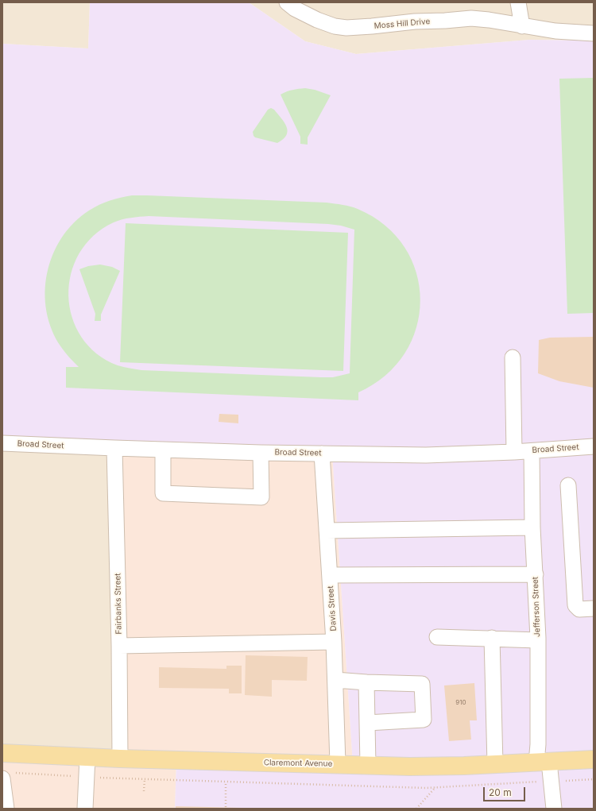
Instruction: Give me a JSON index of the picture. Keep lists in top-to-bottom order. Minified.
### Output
{"streets":{"main road":["Claremont Avenue"],"street":["Moss Hill Drive","Broad Street","Fairbanks Street","Jefferson Street","Davis Street"]},"crossings":[["Broad Street","Fairbanks Street"],["Broad Street","Jefferson Street"],["Broad Street","Davis Street"],["Fairbanks Street","Claremont Avenue"],["Jefferson Street","Claremont Avenue"],["Davis Street","Claremont Avenue"]],"house_numbers":["910"],"scale_bar":"20 m"}
